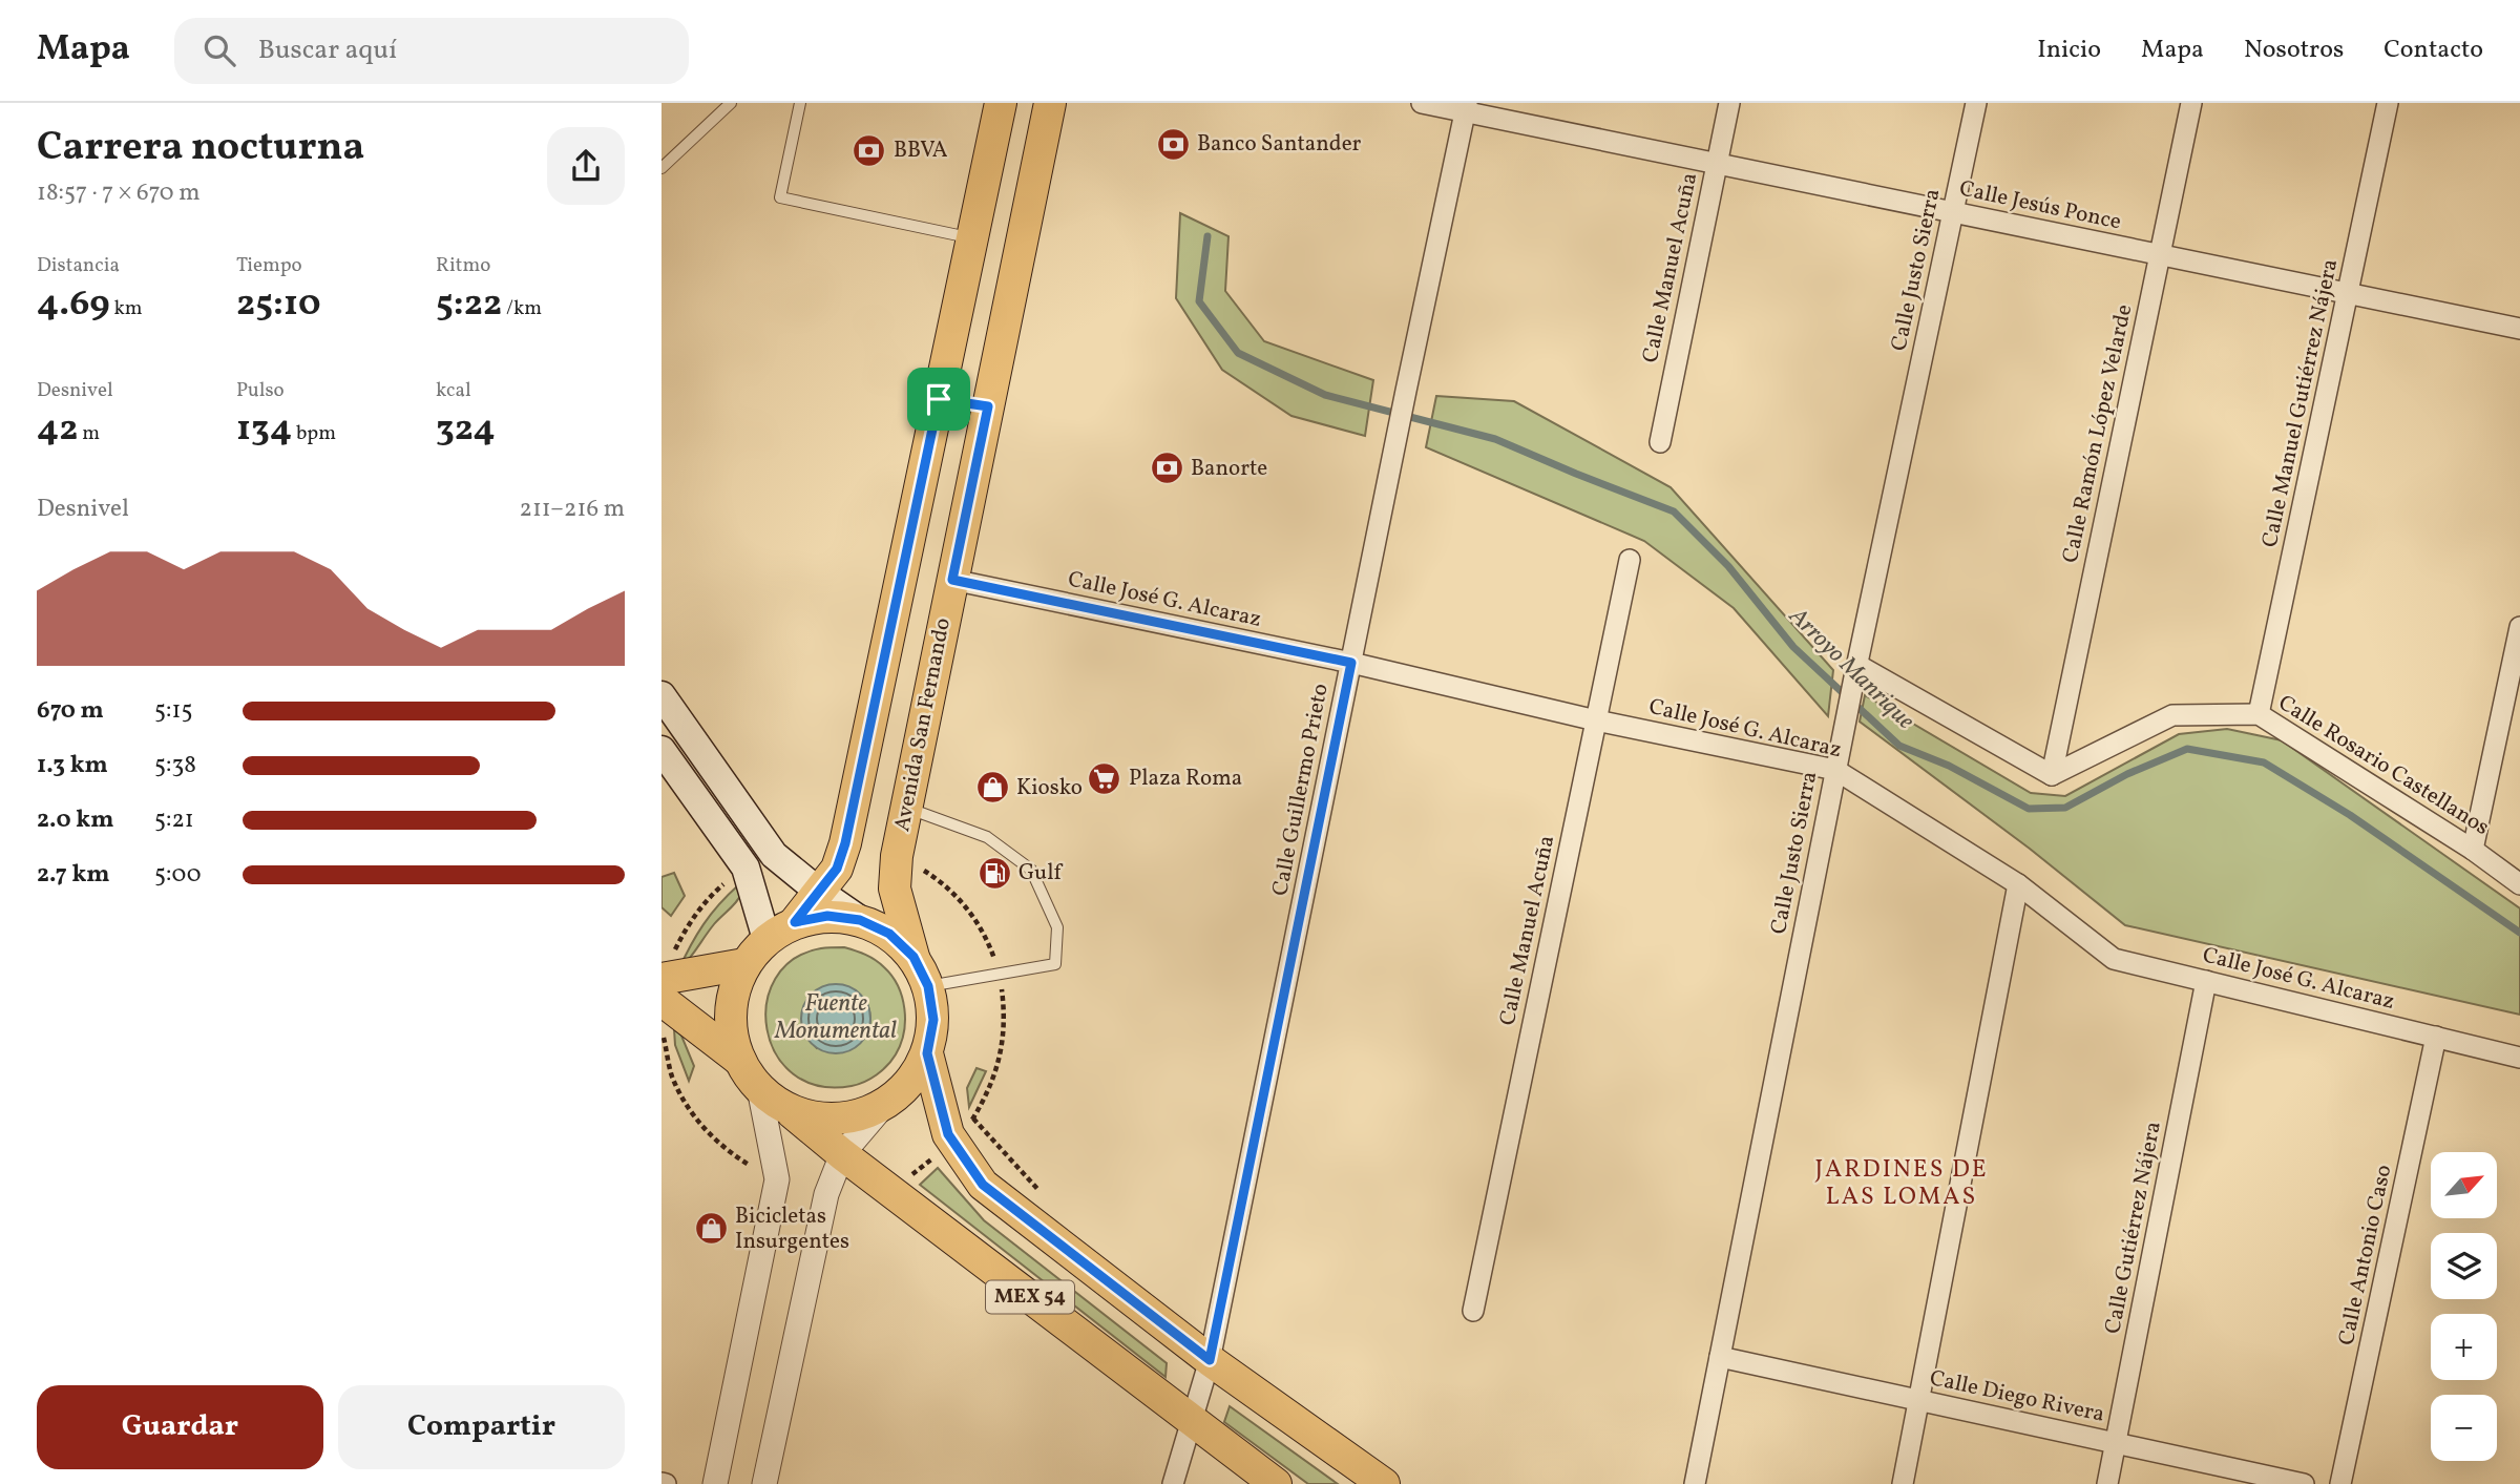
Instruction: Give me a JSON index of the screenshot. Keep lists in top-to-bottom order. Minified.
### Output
{"streets":{"main road":["Avenida San Fernando","MEX 54"],"street":["Calle Jesús Ponce","Calle Manuel Acuña","Calle Justo Sierra","Calle Manuel Gutiérrez Nájera","Calle Ramón López Velarde","Calle José G. Alcaraz","Calle Rosario Castellanos","Calle Guillermo Prieto","Calle Gutiérrez Nájera","Calle Antonio Caso","Calle Diego Rivera"]},"crossings":[["Calle Jesús Ponce","Calle Manuel Acuña"],["Calle Jesús Ponce","Calle Justo Sierra"],["Calle Jesús Ponce","Calle Manuel Gutiérrez Nájera"],["Calle Jesús Ponce","Calle Ramón López Velarde"],["Calle Jesús Ponce","Calle Guillermo Prieto"],["Calle Manuel Acuña","Calle José G. Alcaraz"],["Calle Justo Sierra","Calle José G. Alcaraz"],["Calle Justo Sierra","Calle Diego Rivera"],["Calle Manuel Gutiérrez Nájera","Calle Rosario Castellanos"],["Calle Ramón López Velarde","Calle Rosario Castellanos"],["Calle José G. Alcaraz","Avenida San Fernando"],["Calle José G. Alcaraz","Calle Guillermo Prieto"],["Calle José G. Alcaraz","Calle Gutiérrez Nájera"],["Calle José G. Alcaraz","Calle Antonio Caso"],["Avenida San Fernando","MEX 54"],["Calle Guillermo Prieto","MEX 54"],["Calle Gutiérrez Nájera","Calle Diego Rivera"]],"districts":["JARDINES DE LAS LOMAS"],"water":["Arroyo Manrique","Fuente Monumental"],"places":{"bank":["Banco Santander","BBVA","Banorte"],"supermarket":["Plaza Roma"],"shop":["Kiosko","Bicicletas Insurgentes"],"fuel station":["Gulf"]},"north":"top right","page":{"header":"Mapa","search":"Buscar aquí","nav":["Inicio","Mapa","Nosotros","Contacto"],"heading":["Carrera nocturna","18:57 · 7 × 670 m"],"stats":[["Distancia","4.69 km"],["Tiempo","25:10"],["Ritmo","5:22 /km"],["Desnivel","42 m"],["Pulso","134 bpm"],["kcal","324"]],"chart":["Desnivel","211–216 m"],"list":[{"name":"670 m","note":"5:15"},{"name":"1.3 km","note":"5:38"},{"name":"2.0 km","note":"5:21"},{"name":"2.7 km","note":"5:00"}],"map_buttons":["+","−"],"buttons":["Guardar","Compartir"]}}
